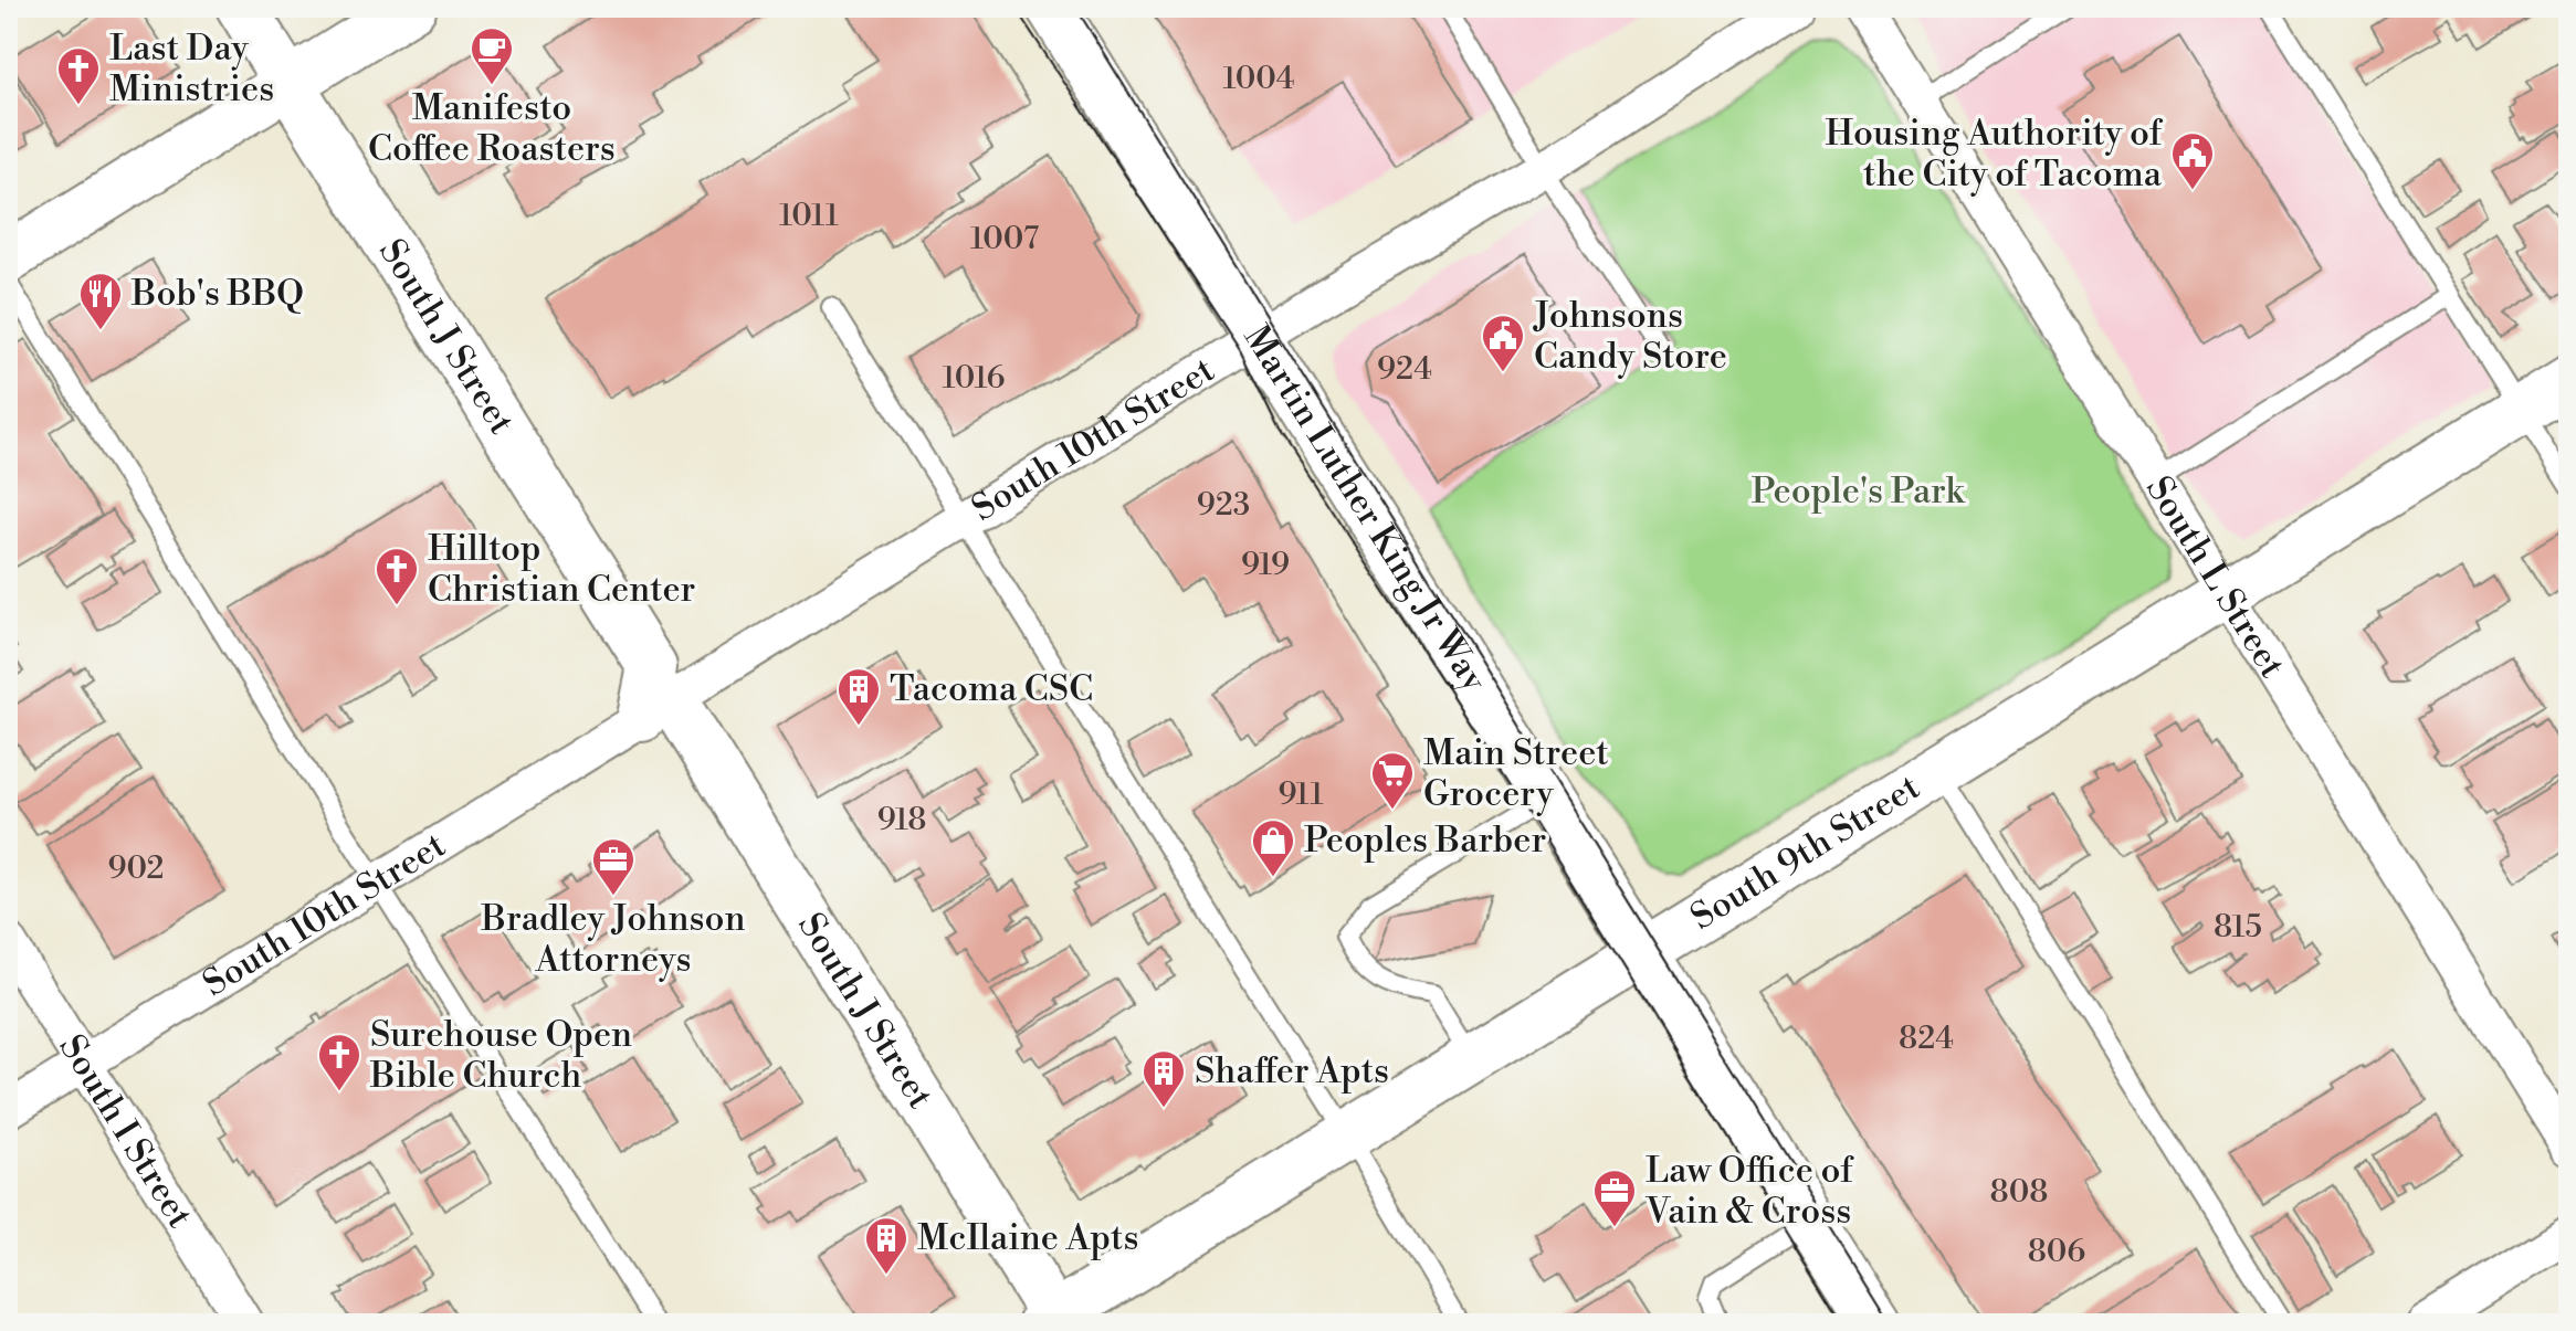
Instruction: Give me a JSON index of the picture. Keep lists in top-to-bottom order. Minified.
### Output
{"streets":{"main road":["South J Street","Martin Luther King Jr Way","South 9th Street"],"street":["South 10th Street","South L Street","South I Street"]},"crossings":[["South J Street","South 10th Street"],["South J Street","South 9th Street"],["South 10th Street","Martin Luther King Jr Way"],["South 10th Street","South I Street"],["Martin Luther King Jr Way","South 9th Street"],["South L Street","South 9th Street"]],"parks":["People's Park"],"places":{"cafe":["Manifesto Coffee Roasters"],"church":["Last Day Ministries","Hilltop Christian Center","Surehouse Open Bible Church"],"public building":["Housing Authority of the City of Tacoma","Johnsons Candy Store"],"restaurant":["Bob's BBQ"],"building":["Tacoma CSC","Shaffer Apts","McIlaine Apts"],"supermarket":["Main Street Grocery"],"shop":["Peoples Barber"],"office":["Bradley Johnson Attorneys","Law Office of Vain & Cross"]},"house_numbers":["1004","1011","1007","924","1016","923","919","911","918","902","815","824","808","806"]}
